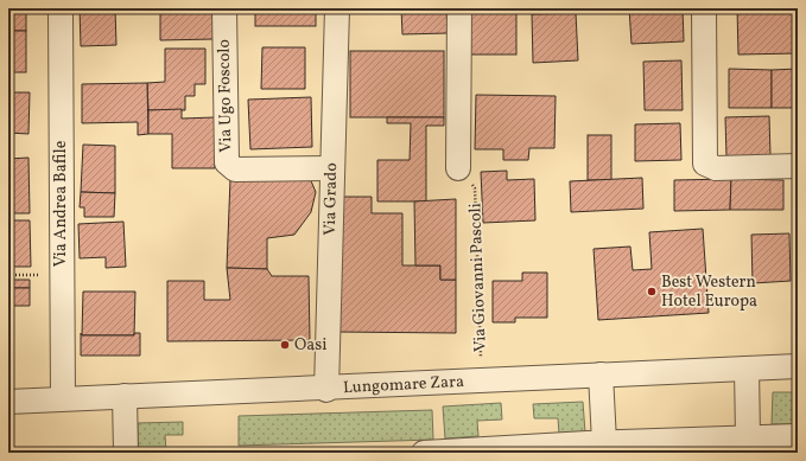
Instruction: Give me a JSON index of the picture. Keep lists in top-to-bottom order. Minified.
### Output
{"streets":{"street":["Via Ugo Foscolo","Via Grado","Via Andrea Bafile","Lungomare Zara"],"path":["Via Giovanni Pascoli"]},"crossings":[["Via Ugo Foscolo","Via Grado"],["Via Grado","Lungomare Zara"],["Via Andrea Bafile","Lungomare Zara"],["Via Giovanni Pascoli","Lungomare Zara"]],"places":["Best Western Hotel Europa","Oasi"]}
